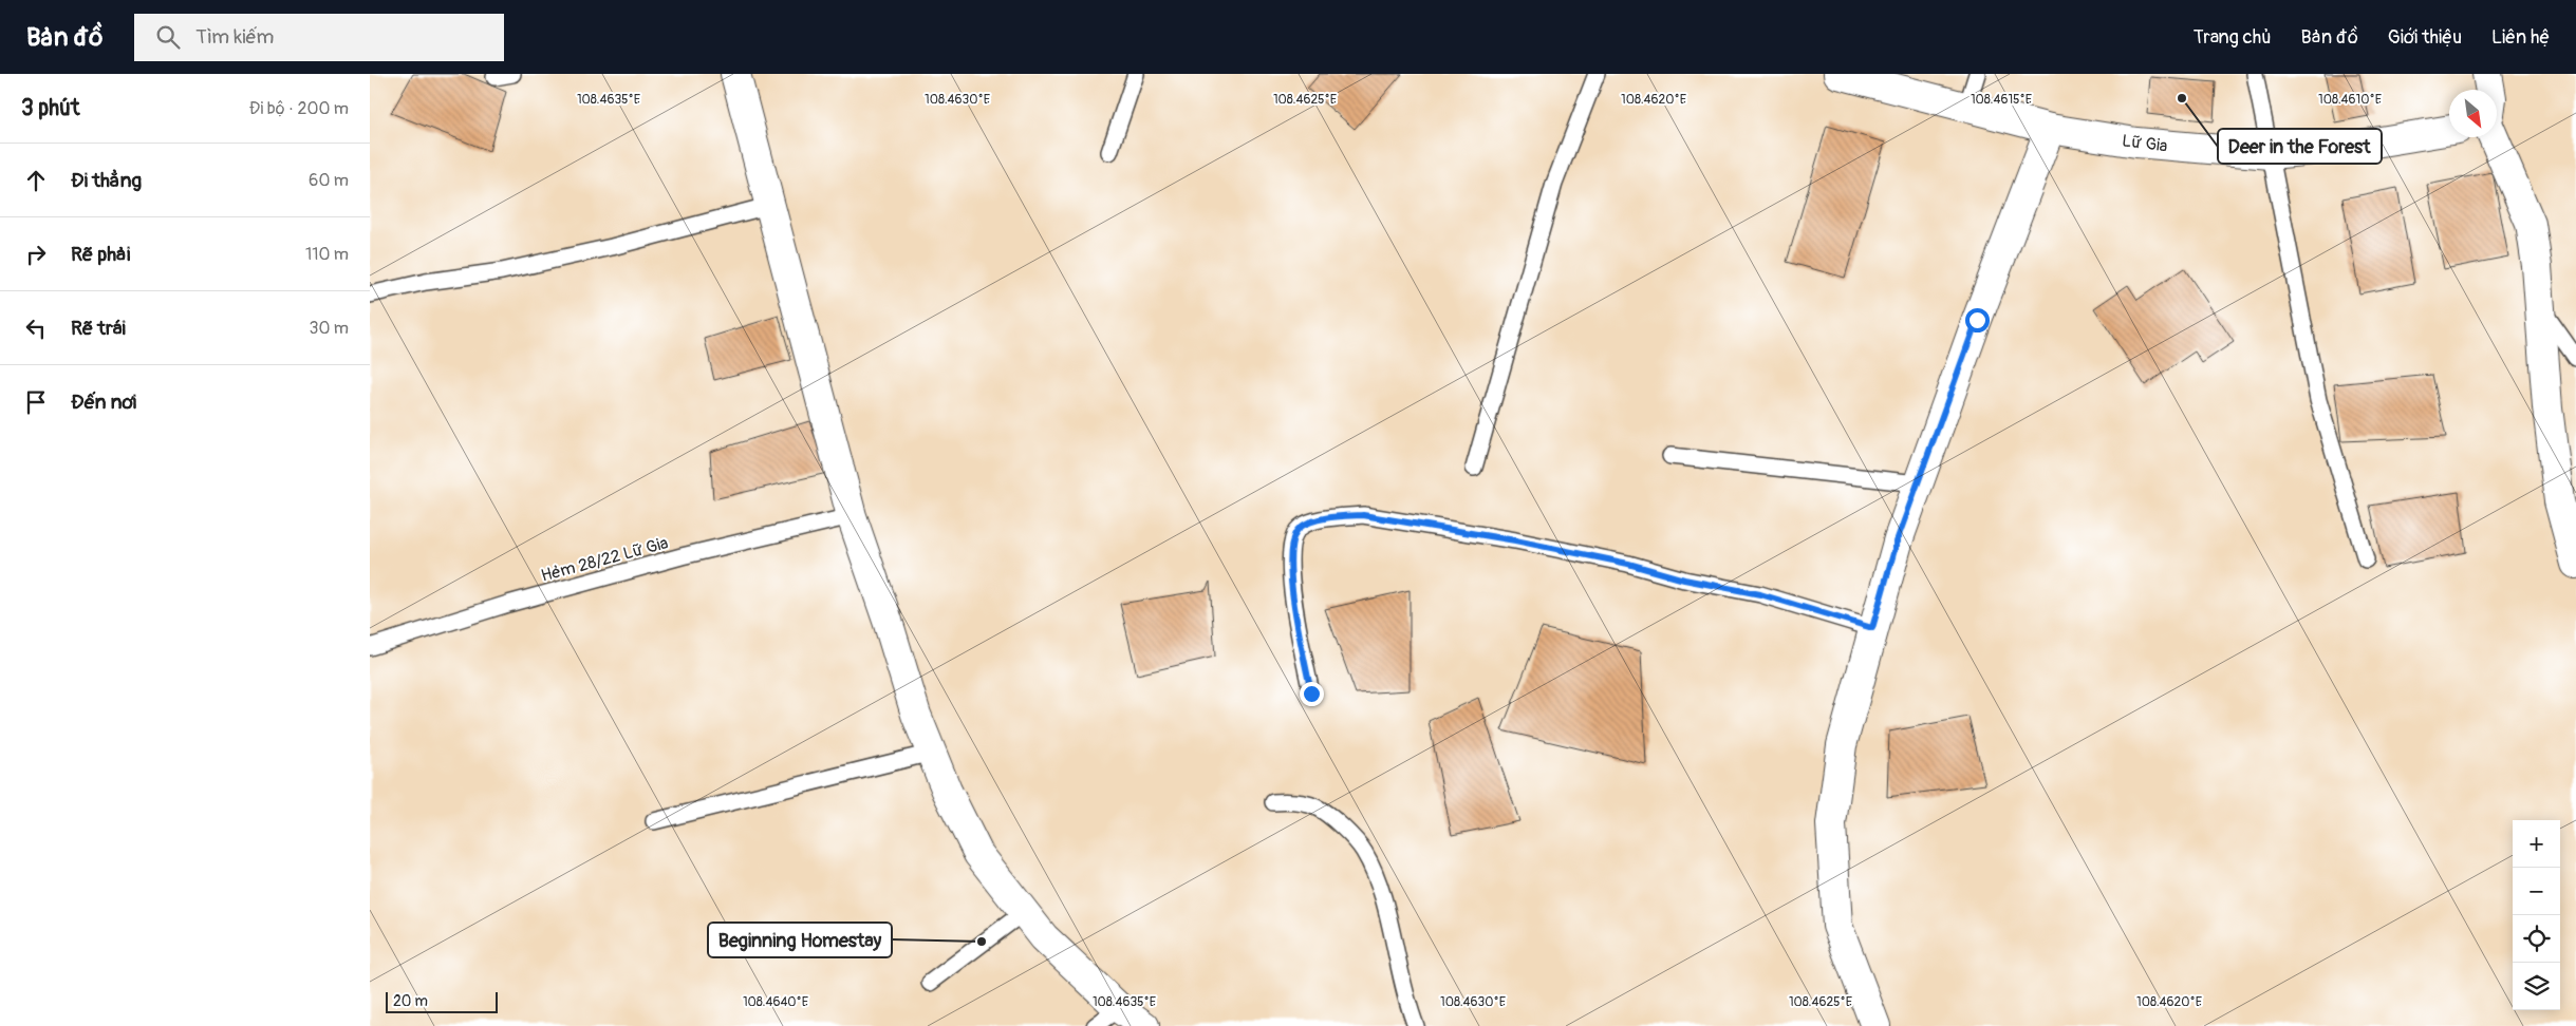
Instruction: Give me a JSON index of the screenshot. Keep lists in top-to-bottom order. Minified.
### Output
{"streets":{"street":["Lữ Gia"],"lane":["Hẻm 28/22 Lữ Gia"]},"places":["Deer in the Forest","Beginning Homestay"],"scale_bar":"20 m","north":"bottom right","page":{"header":"Bản đồ","search":"Tìm kiếm","nav":["Trang chủ","Bản đồ","Giới thiệu","Liên hệ"],"heading":["3 phút","Đi bộ · 200 m"],"list":[["Đi thẳng","60 m"],["Rẽ phải","110 m"],["Rẽ trái","30 m"],"Đến nơi"],"map_buttons":["+","−"],"scale":"20 m"},"coordinates":["108.4635°E","108.4630°E","108.4625°E","108.4620°E","108.4615°E","108.4610°E","108.4640°E"]}
